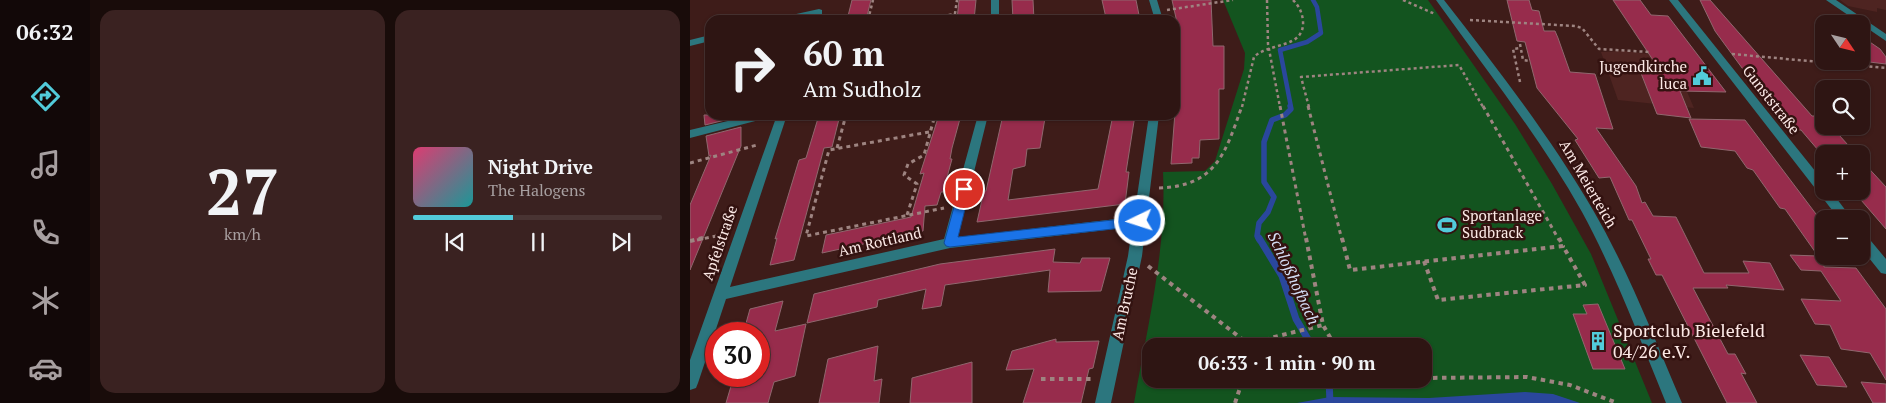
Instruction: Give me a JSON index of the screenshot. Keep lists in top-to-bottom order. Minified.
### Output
{"streets":{"street":["Gunststraße","Am Meierteich","Am Rottland","Apfelstraße","Am Bruche"]},"crossings":[["Am Rottland","Apfelstraße"],["Am Rottland","Am Bruche"]],"water":["Schloßhofbach"],"places":{"public building":["Jugendkirche luca"],"sports":["Sportanlage Sudbrack"],"building":["Sportclub Bielefeld 04/26 e.V."]},"north":"bottom right","page":{"tabs":"06:32","tile":["27","km/h"],"map_buttons":["+","−"],"turn":["60 m","Am Sudholz"],"song":["Night Drive","The Halogens"],"limit":"30","trip":"06:33 · 1 min · 90 m"}}
